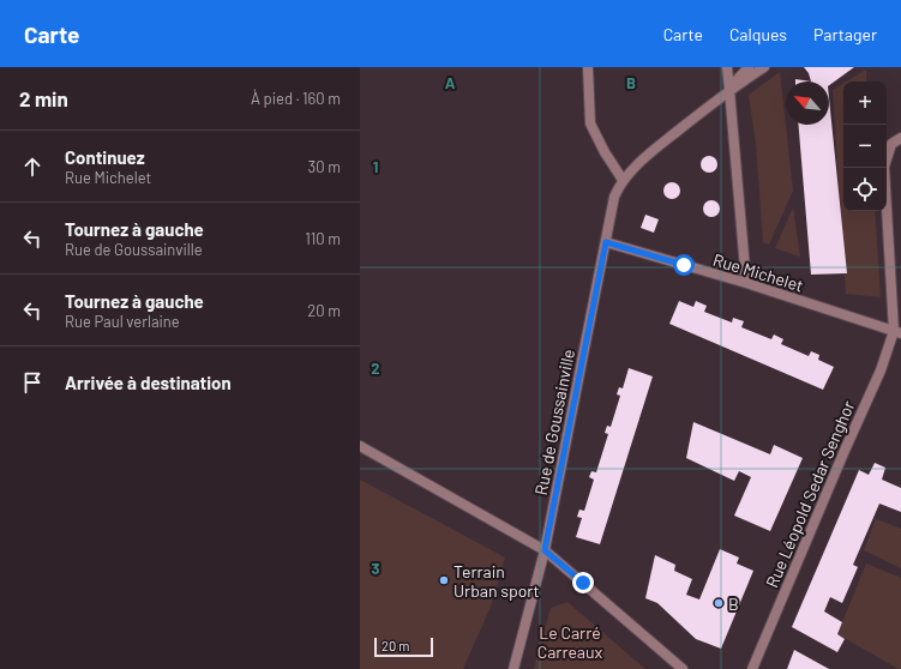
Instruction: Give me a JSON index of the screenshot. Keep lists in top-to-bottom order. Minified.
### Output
{"streets":{"street":["Rue Michelet","Rue de Goussainville","Rue Léopold Sedar Senghor"]},"crossings":[["Rue Michelet","Rue de Goussainville"],["Rue Michelet","Rue Léopold Sedar Senghor"]],"parks":["Le Carré Carreaux"],"places":["Terrain Urban sport","B"],"scale_bar":"20 m","north":"top left","page":{"header":"Carte","nav":["Carte","Calques","Partager"],"heading":["2 min","À pied · 160 m"],"map_buttons":["+","−"],"list":[["Continuez","Rue Michelet","30 m"],["Tournez à gauche","Rue de Goussainville","110 m"],["Tournez à gauche","Rue Paul verlaine","20 m"],"Arrivée à destination"],"scale":"20 m"},"grid":{"columns":["A","B"],"rows":["1","2","3"]}}
